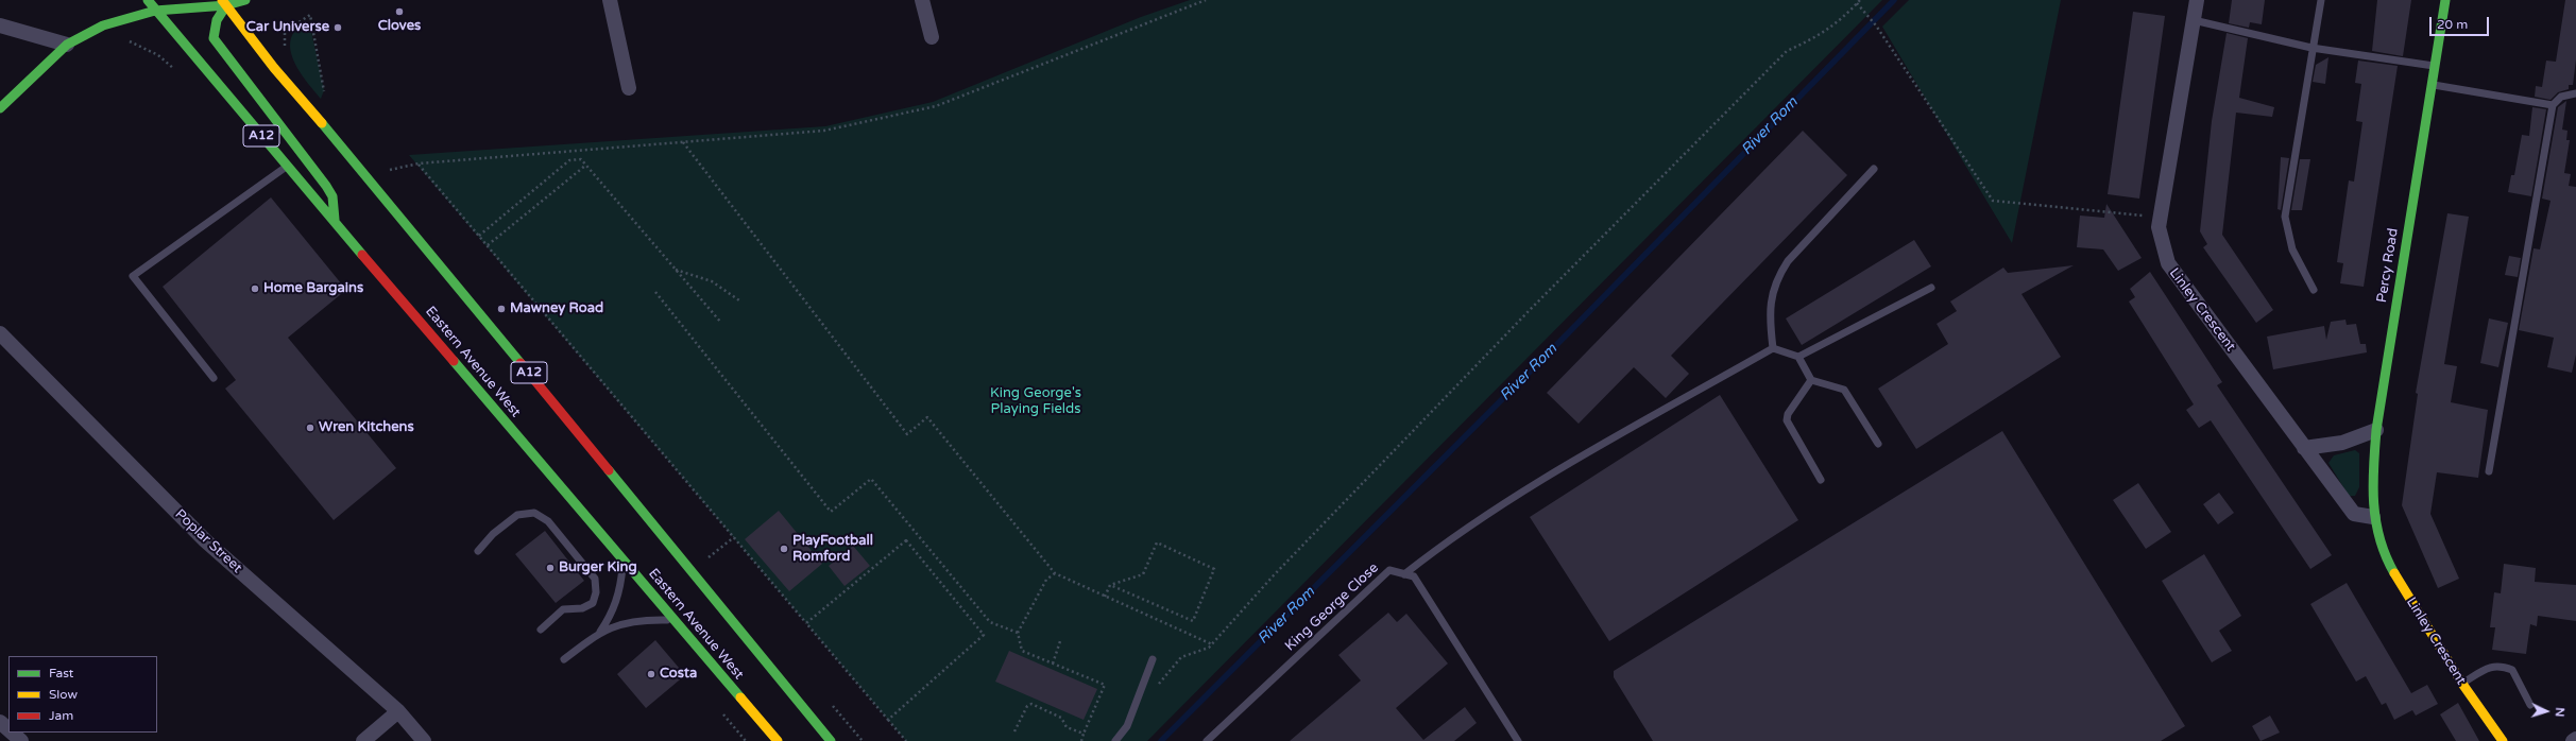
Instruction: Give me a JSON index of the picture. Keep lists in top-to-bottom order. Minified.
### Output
{"streets":{"main road":["A12","Percy Road","Linley Crescent","Eastern Avenue West"],"street":["Poplar Street"],"lane":["King George Close"]},"crossings":[["Percy Road","Linley Crescent"]],"water":["River Rom"],"parks":["King George's Playing Fields"],"places":["Cloves","Car Universe","Home Bargains","Mawney Road","Wren Kitchens","PlayFootball Romford","Burger King","Costa"],"legend":["Fast","Slow","Jam"],"scale_bar":"20 m","north":"right"}
